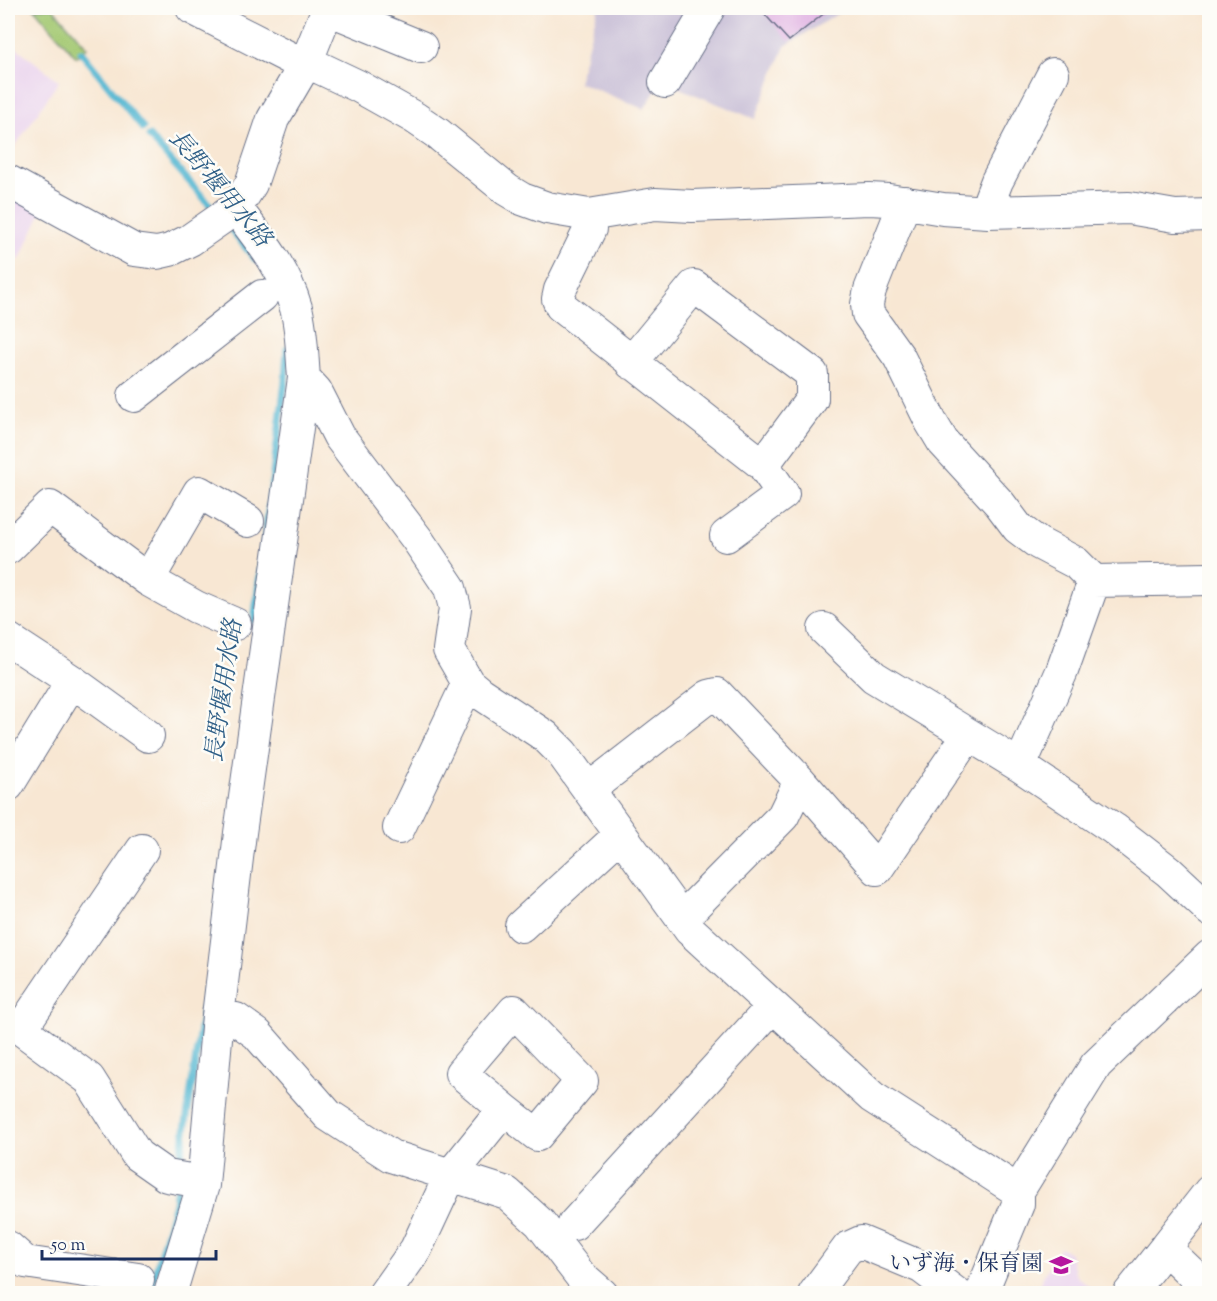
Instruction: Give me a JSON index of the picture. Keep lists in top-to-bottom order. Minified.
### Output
{"water":["長野堰用水路"],"places":{"school or university":["いず海・保育園"]},"scale_bar":"50 m"}
